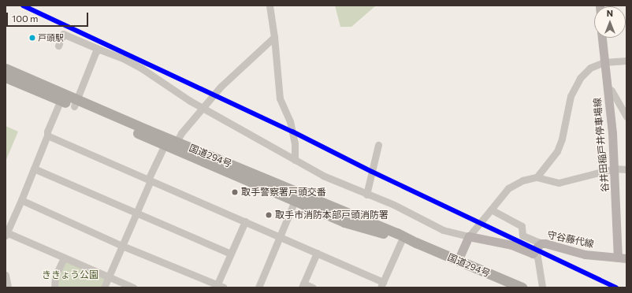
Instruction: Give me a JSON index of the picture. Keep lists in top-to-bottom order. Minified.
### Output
{"streets":{"highway":["国道294号"],"main road":["谷井田稲戸井停車場線","守谷藤代線"]},"crossings":[["谷井田稲戸井停車場線","守谷藤代線"]],"parks":["ききょう公園"],"places":["戸頭駅","取手警察署戸頭交番","取手市消防本部戸頭消防署"],"scale_bar":"100 m","north":"top"}
